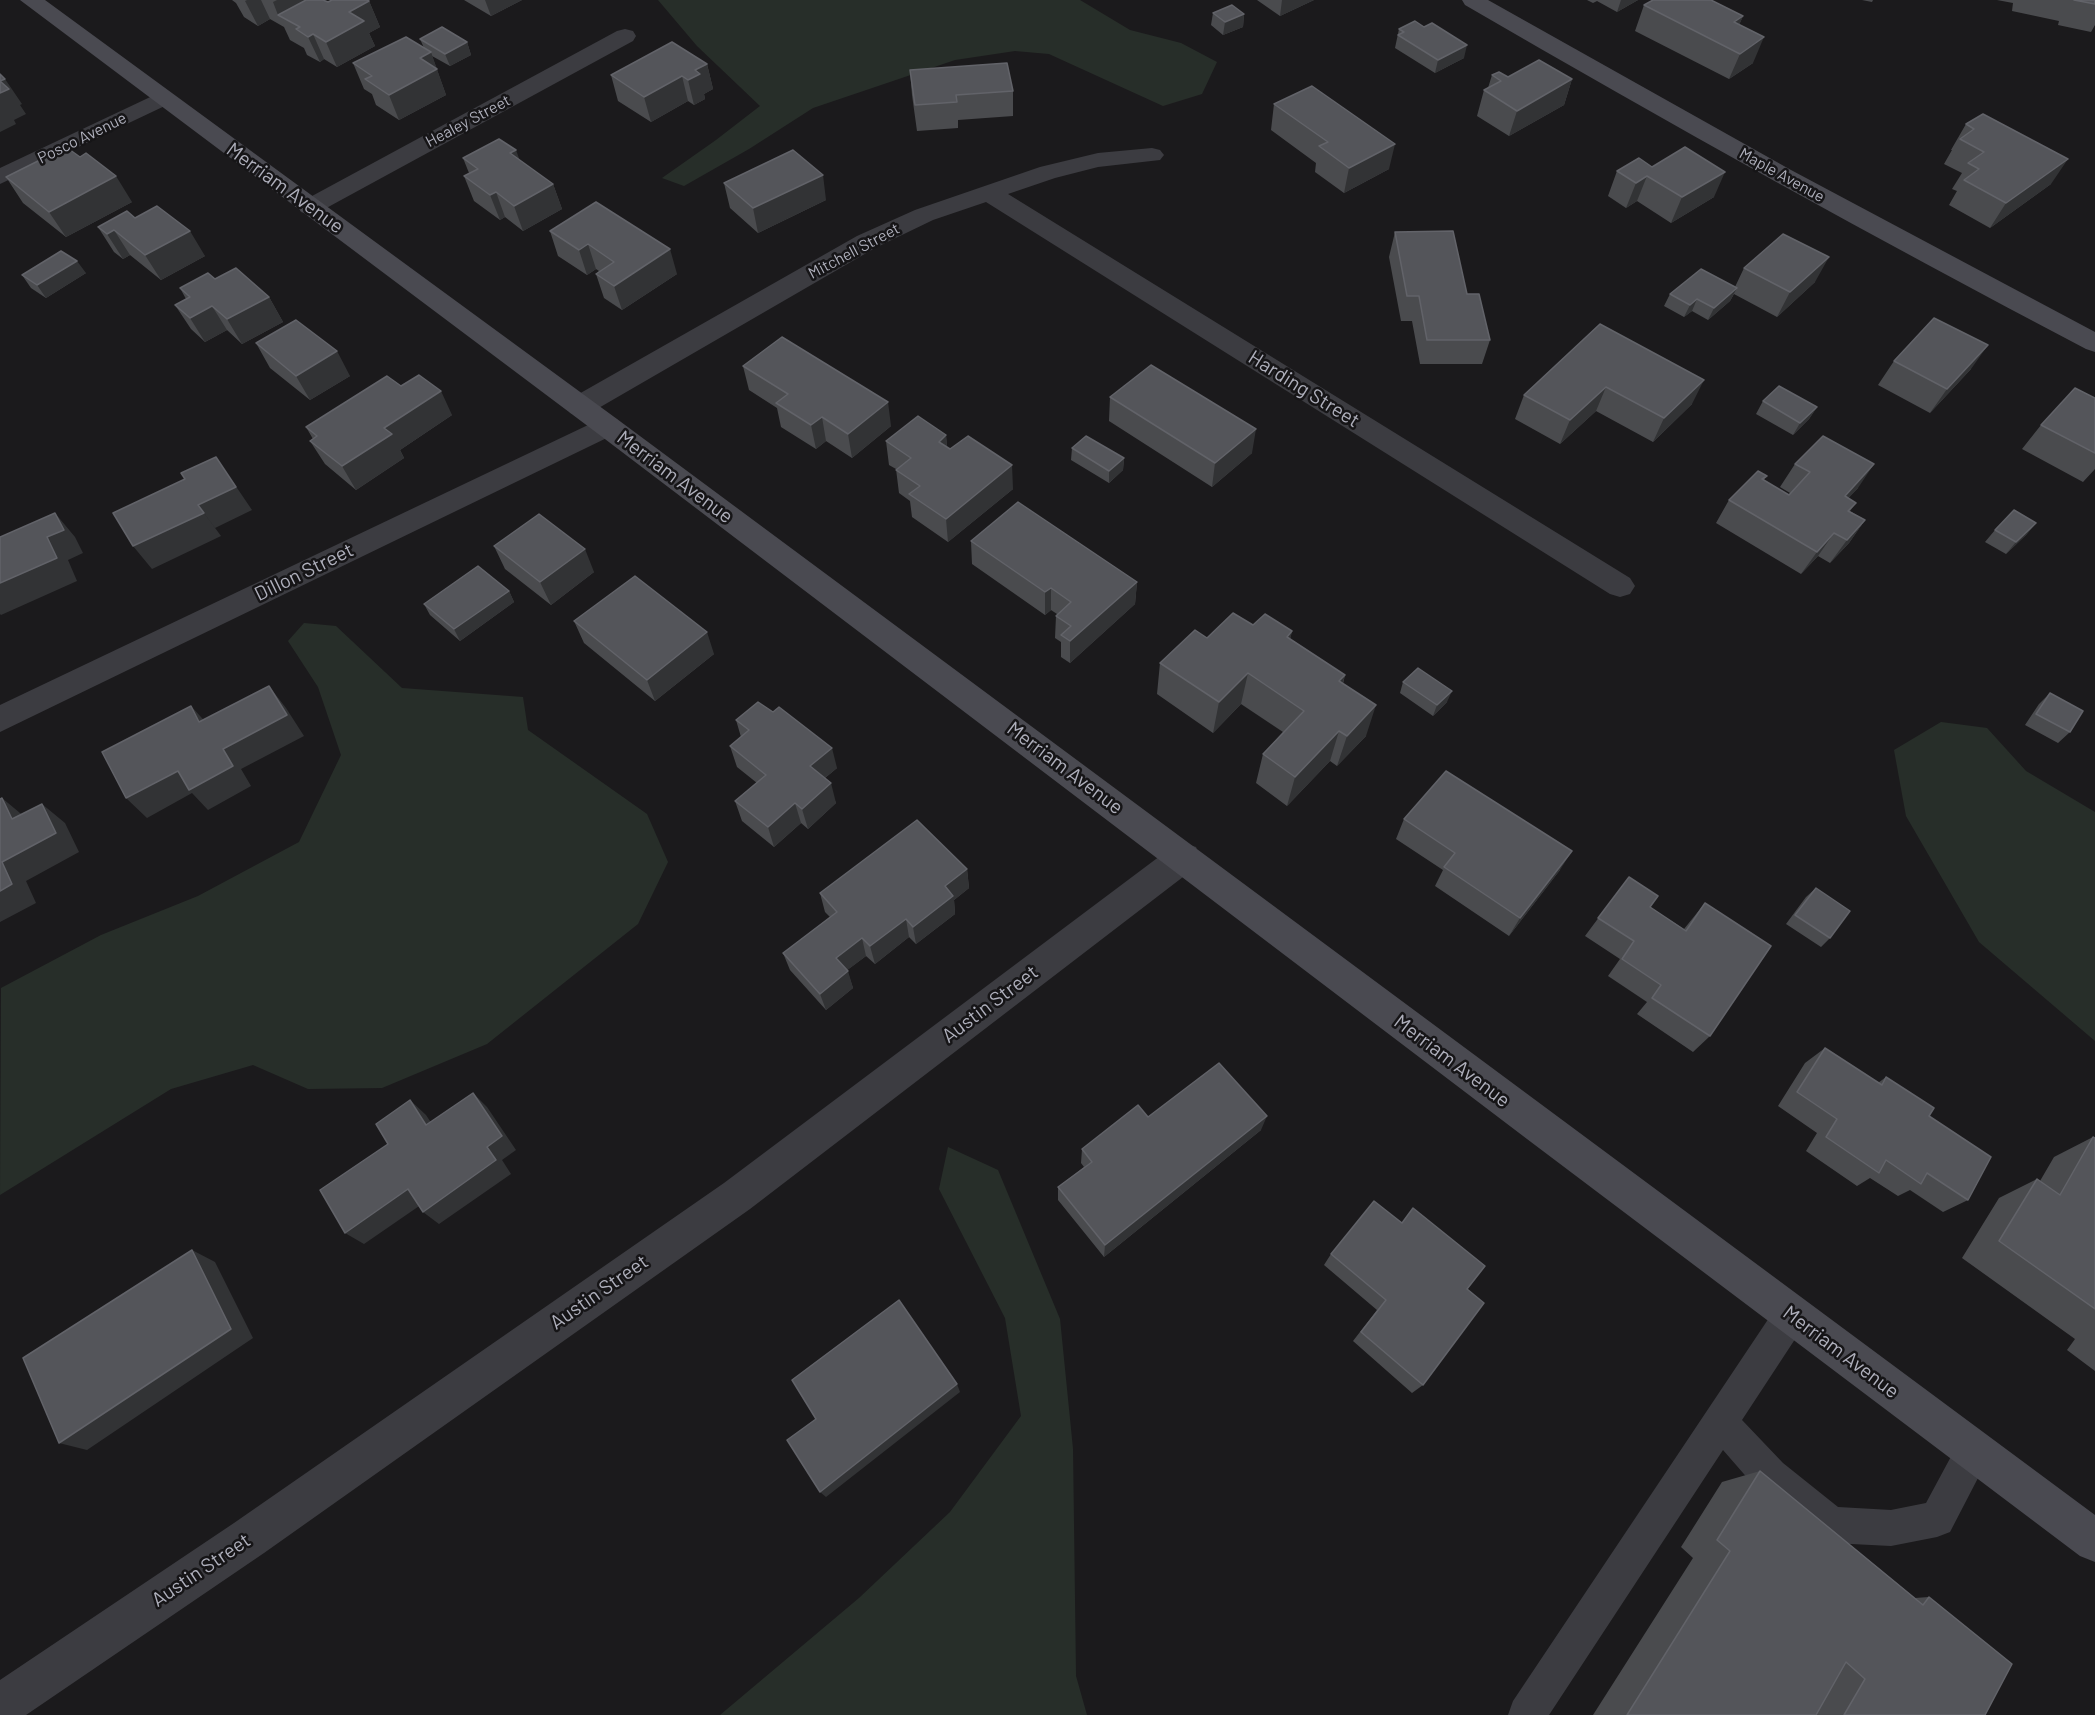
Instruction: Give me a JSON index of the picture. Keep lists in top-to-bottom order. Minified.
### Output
{"streets":{"street":["Healey Street","Posco Avenue","Maple Avenue","Merriam Avenue","Mitchell Street","Harding Street","Dillon Street","Austin Street"]},"crossings":[["Healey Street","Merriam Avenue"],["Posco Avenue","Merriam Avenue"],["Merriam Avenue","Mitchell Street"],["Merriam Avenue","Dillon Street"],["Merriam Avenue","Austin Street"],["Mitchell Street","Harding Street"]]}
